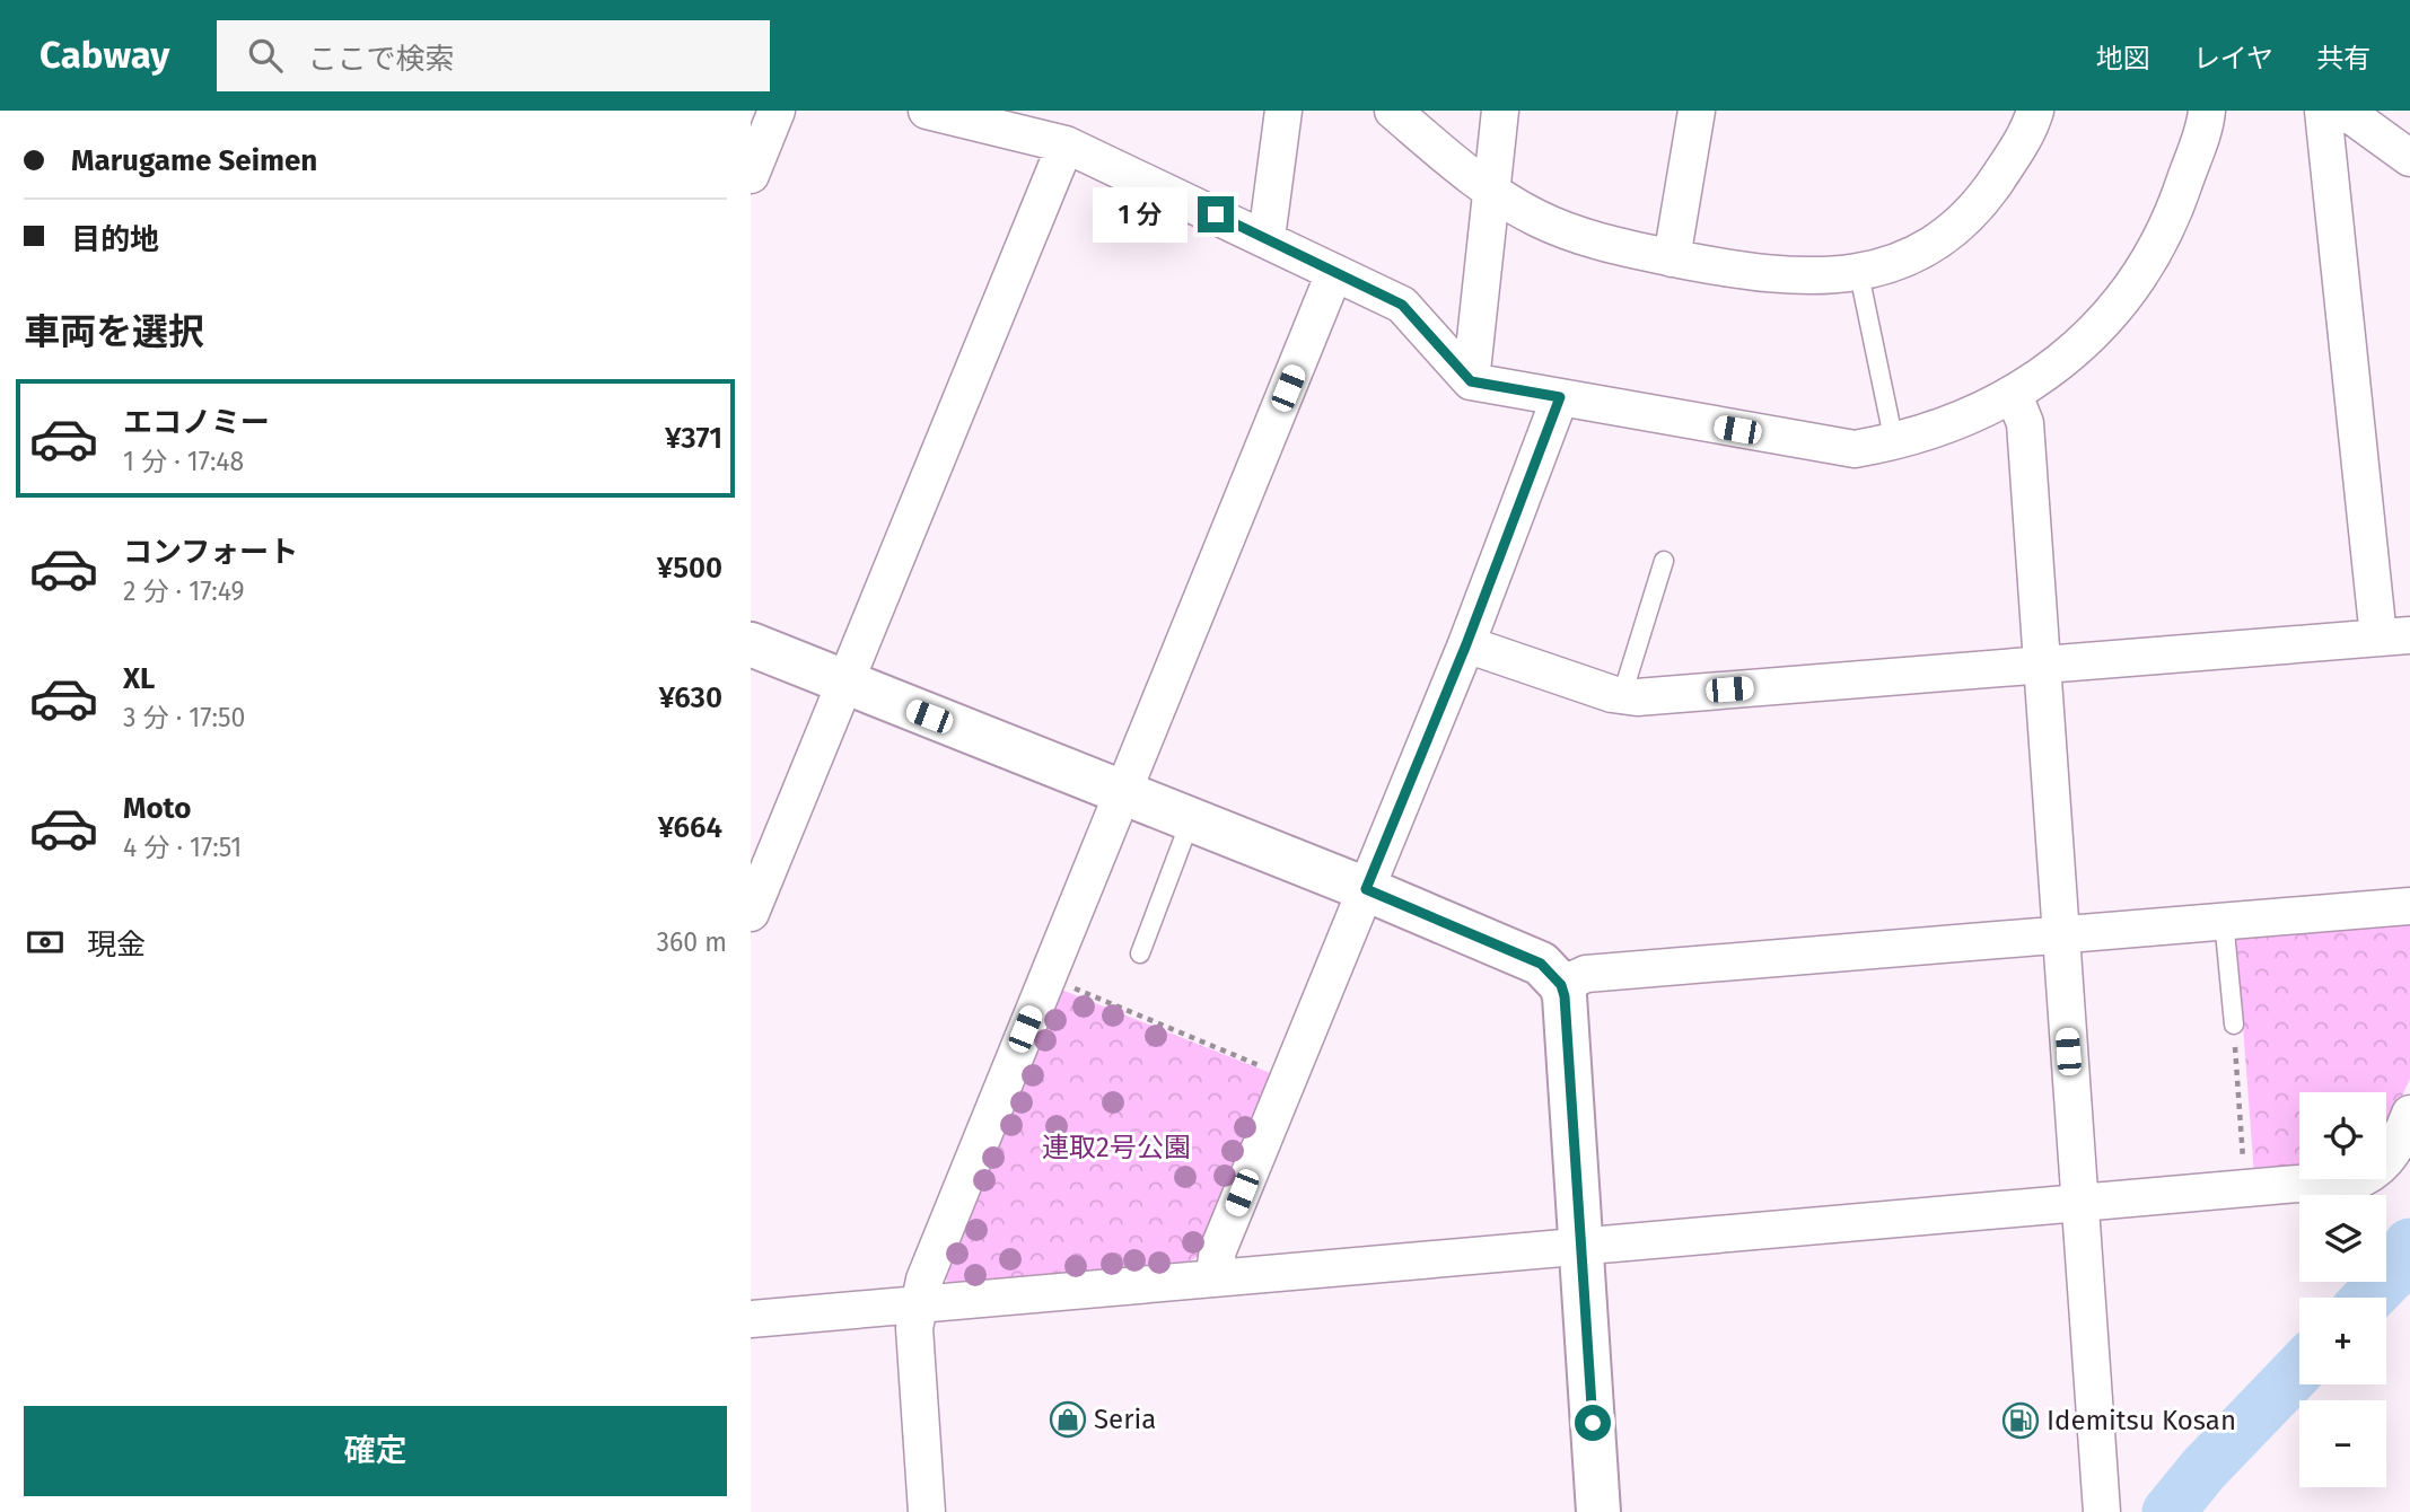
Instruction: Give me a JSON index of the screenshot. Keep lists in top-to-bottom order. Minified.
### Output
{"parks":["連取2号公園"],"places":{"shop":["Seria"],"fuel station":["Idemitsu Kosan"]},"page":{"header":"Cabway","search":"ここで検索","nav":["地図","レイヤ","共有"],"banner":["Marugame Seimen","目的地"],"bubble":"1 分","heading":"車両を選択","list":[{"name":"エコノミー","note":"1 分 · 17:48","value":"¥371"},{"name":"コンフォート","note":"2 分 · 17:49","value":"¥500"},{"name":"XL","note":"3 分 · 17:50","value":"¥630"},{"name":"Moto","note":"4 分 · 17:51","value":"¥664"}],"pay":["現金","360 m"],"map_buttons":["+","−"],"buttons":"確定"}}
